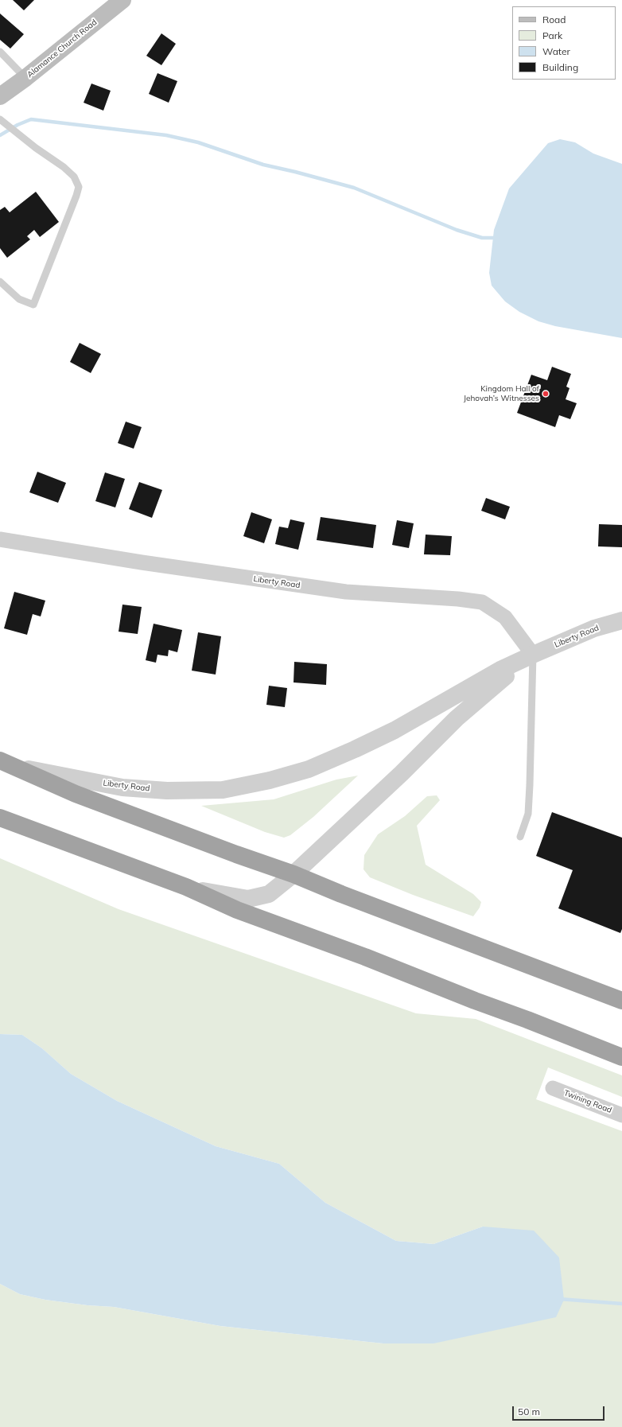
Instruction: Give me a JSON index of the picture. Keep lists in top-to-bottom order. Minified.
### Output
{"streets":{"main road":["Alamance Church Road"],"street":["Liberty Road","Twining Road"]},"places":["Kingdom Hall of Jehovah’s Witnesses"],"legend":["Road","Park","Water","Building"],"scale_bar":"50 m"}
